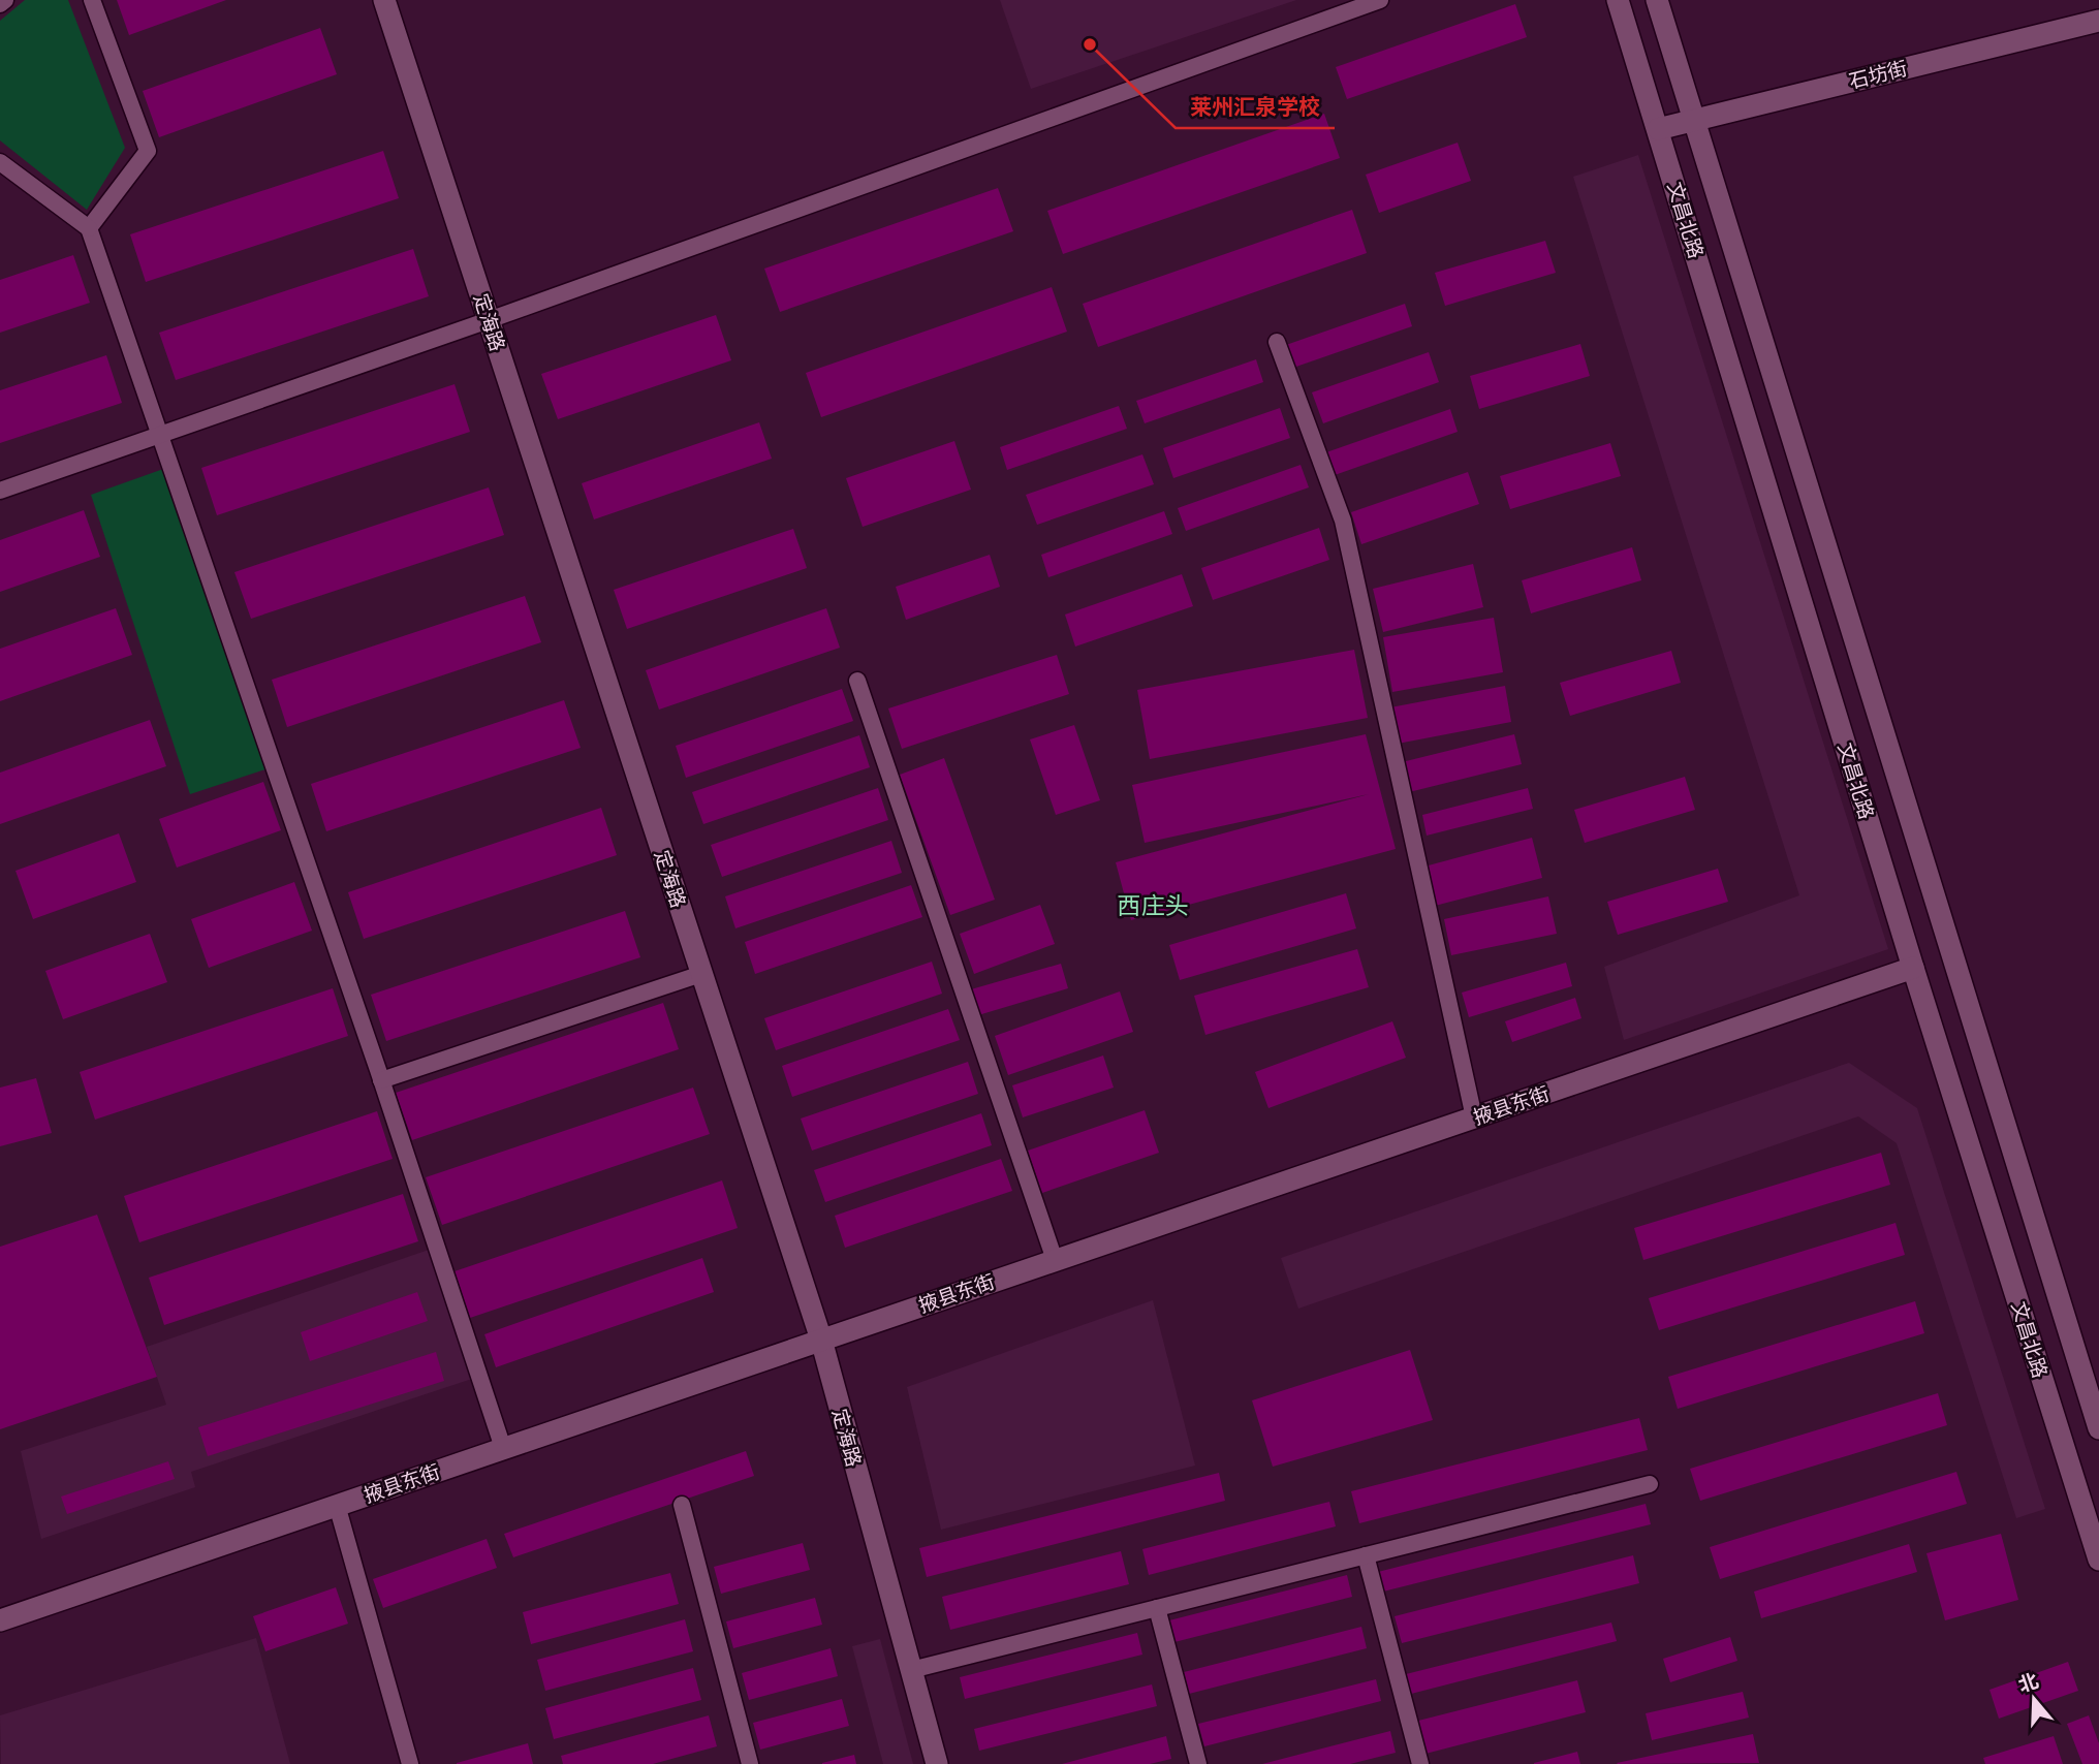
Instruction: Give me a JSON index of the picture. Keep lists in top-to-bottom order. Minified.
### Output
{"streets":{"main road":["石坊街","文昌北路","定海路","掖县东街"]},"crossings":[["石坊街","文昌北路"],["文昌北路","掖县东街"],["定海路","掖县东街"]],"districts":["西庄头"],"places":["莱州汇泉学校"],"north":"top"}
